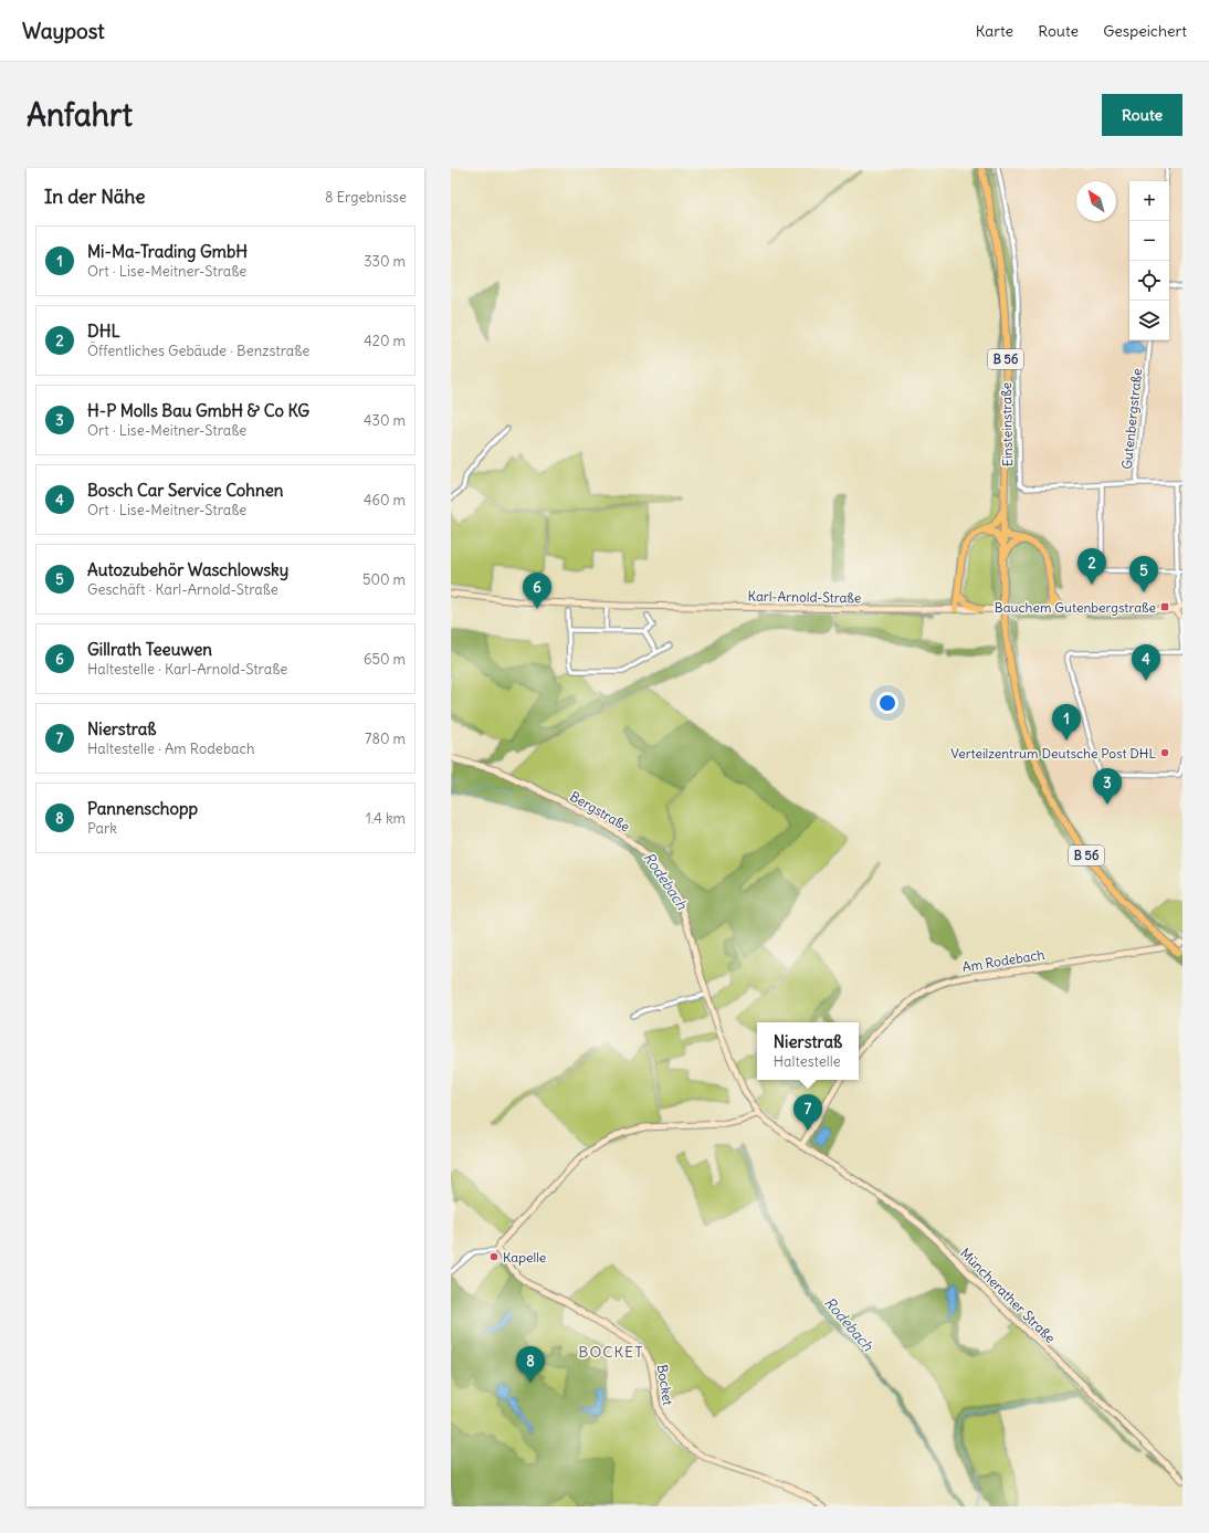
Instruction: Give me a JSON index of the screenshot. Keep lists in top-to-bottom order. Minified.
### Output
{"streets":{"highway":["B 56"],"street":["Gutenbergstraße","Einsteinstraße","Karl-Arnold-Straße","Bergstraße","Am Rodebach","Müncherather Straße","Bocket"]},"crossings":[["Gutenbergstraße","Einsteinstraße"]],"districts":["BOCKET"],"water":["Rodebach"],"places":{"transit":["Bauchem Gutenbergstraße"],"other":["Verteilzentrum Deutsche Post DHL","Kapelle"]},"north":"top left","page":{"header":"Waypost","nav":["Karte","Route","Gespeichert"],"buttons":"Route","title":"Anfahrt","heading":["In der Nähe","8 Ergebnisse"],"map_buttons":["+","−"],"list":[{"mark":"1","name":"Mi-Ma-Trading GmbH","note":"Ort · Lise-Meitner-Straße","value":"330 m"},{"mark":"2","name":"DHL","note":"Öffentliches Gebäude · Benzstraße","value":"420 m"},{"mark":"3","name":"H-P Molls Bau GmbH & Co KG","note":"Ort · Lise-Meitner-Straße","value":"430 m"},{"mark":"4","name":"Bosch Car Service Cohnen","note":"Ort · Lise-Meitner-Straße","value":"460 m"},{"mark":"5","name":"Autozubehör Waschlowsky","note":"Geschäft · Karl-Arnold-Straße","value":"500 m"},{"mark":"6","name":"Gillrath Teeuwen","note":"Haltestelle · Karl-Arnold-Straße","value":"650 m"},{"mark":"7","name":"Nierstraß","note":"Haltestelle · Am Rodebach","value":"780 m"},{"mark":"8","name":"Pannenschopp","note":"Park","value":"1.4 km"}],"pins":["2","5","6","4","1","3","7","8"],"popup":["Nierstraß","Haltestelle"]}}
